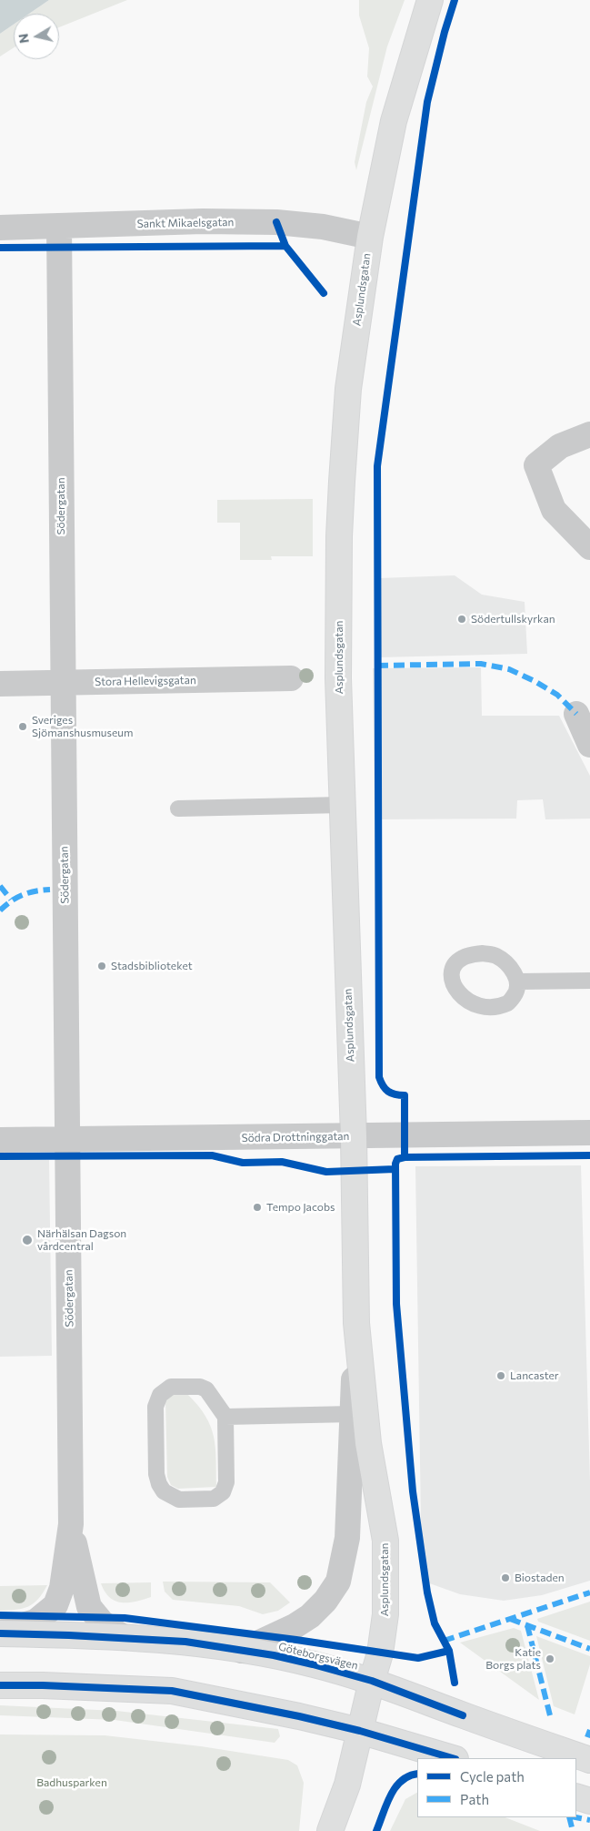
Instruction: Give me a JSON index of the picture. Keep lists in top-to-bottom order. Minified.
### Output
{"streets":{"street":["Sankt Mikaelsgatan","Asplundsgatan","Södergatan","Stora Hellevigsgatan","Södra Drottninggatan","Göteborgsvägen"]},"crossings":[["Sankt Mikaelsgatan","Asplundsgatan"],["Sankt Mikaelsgatan","Södergatan"],["Asplundsgatan","Södra Drottninggatan"],["Asplundsgatan","Göteborgsvägen"],["Södergatan","Stora Hellevigsgatan"],["Södergatan","Södra Drottninggatan"],["Södergatan","Göteborgsvägen"]],"parks":["Badhusparken"],"places":["Södertullskyrkan","Sveriges Sjömanshusmuseum","Stadsbiblioteket","Tempo Jacobs","Närhälsan Dagson vårdcentral","Lancaster","Biostaden","Katie Borgs plats"],"legend":["Cycle path","Path"],"north":"left"}
